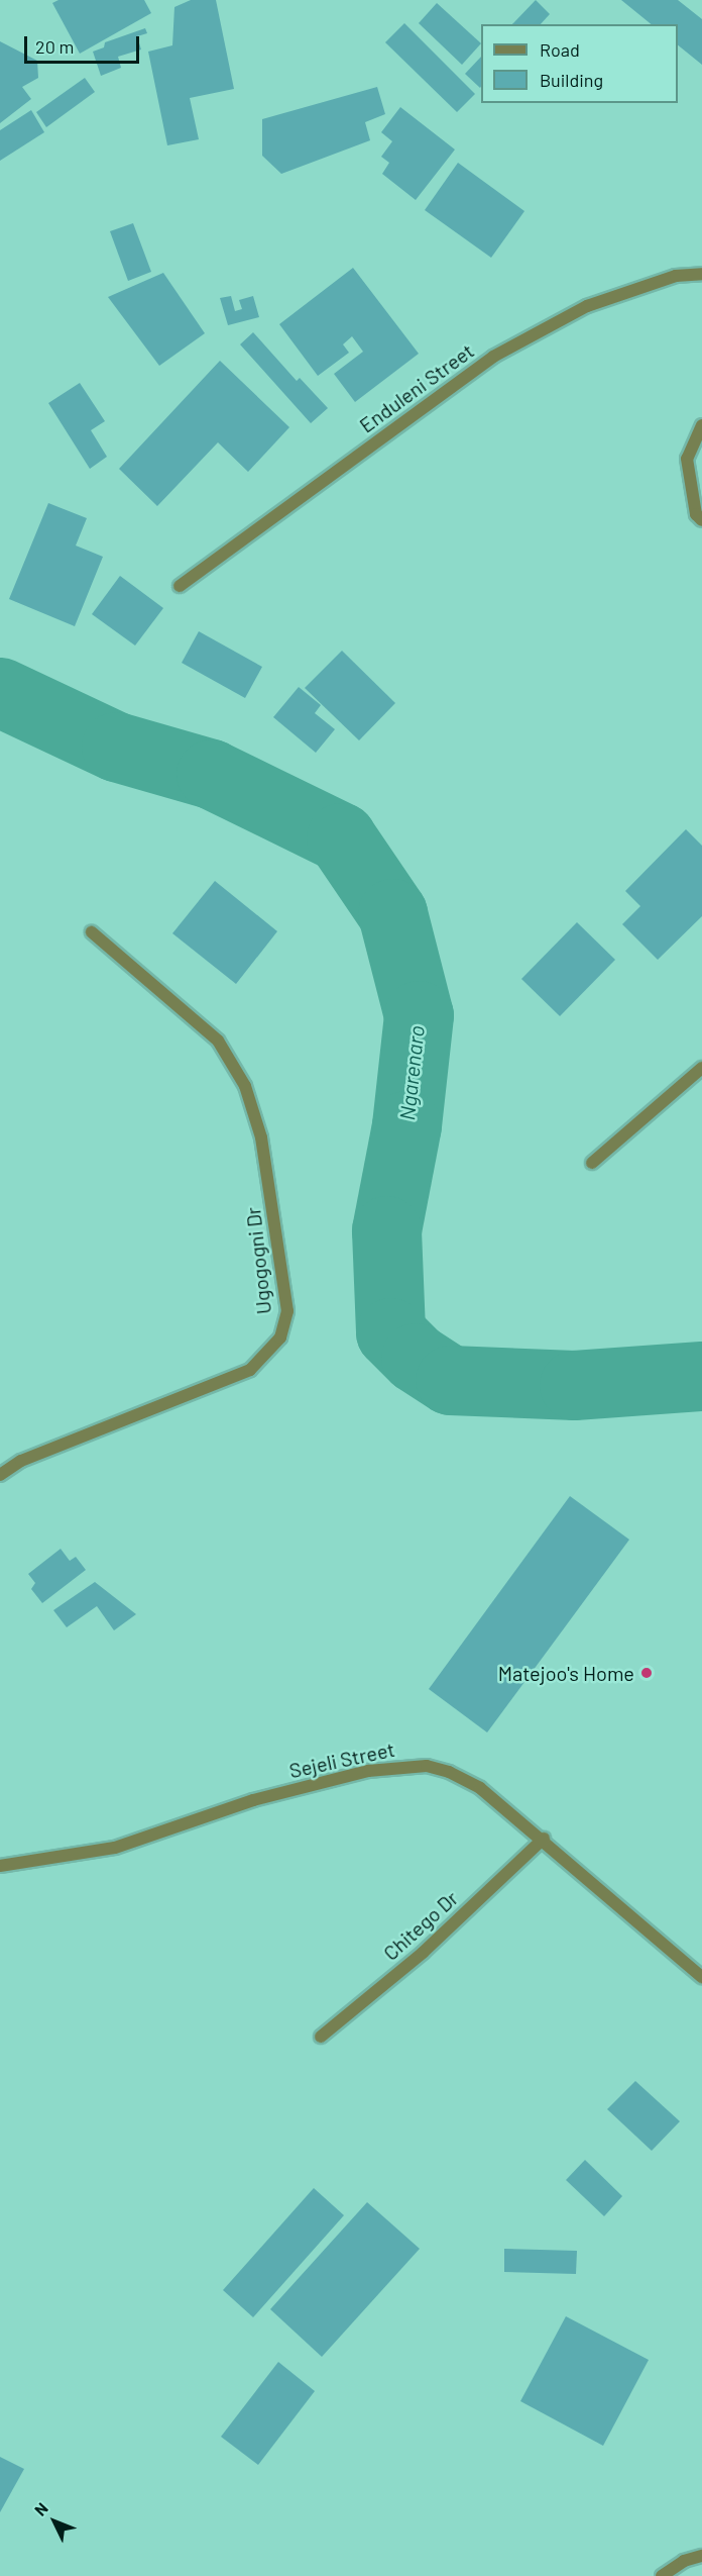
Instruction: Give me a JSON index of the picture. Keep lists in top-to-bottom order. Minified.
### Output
{"streets":{"street":["Enduleni Street","Ugogogni Dr","Sejeli Street","Chitego Dr"]},"crossings":[["Sejeli Street","Chitego Dr"]],"water":["Ngarenaro"],"places":["Matejoo's Home"],"legend":["Road","Building"],"scale_bar":"20 m","north":"top left"}
